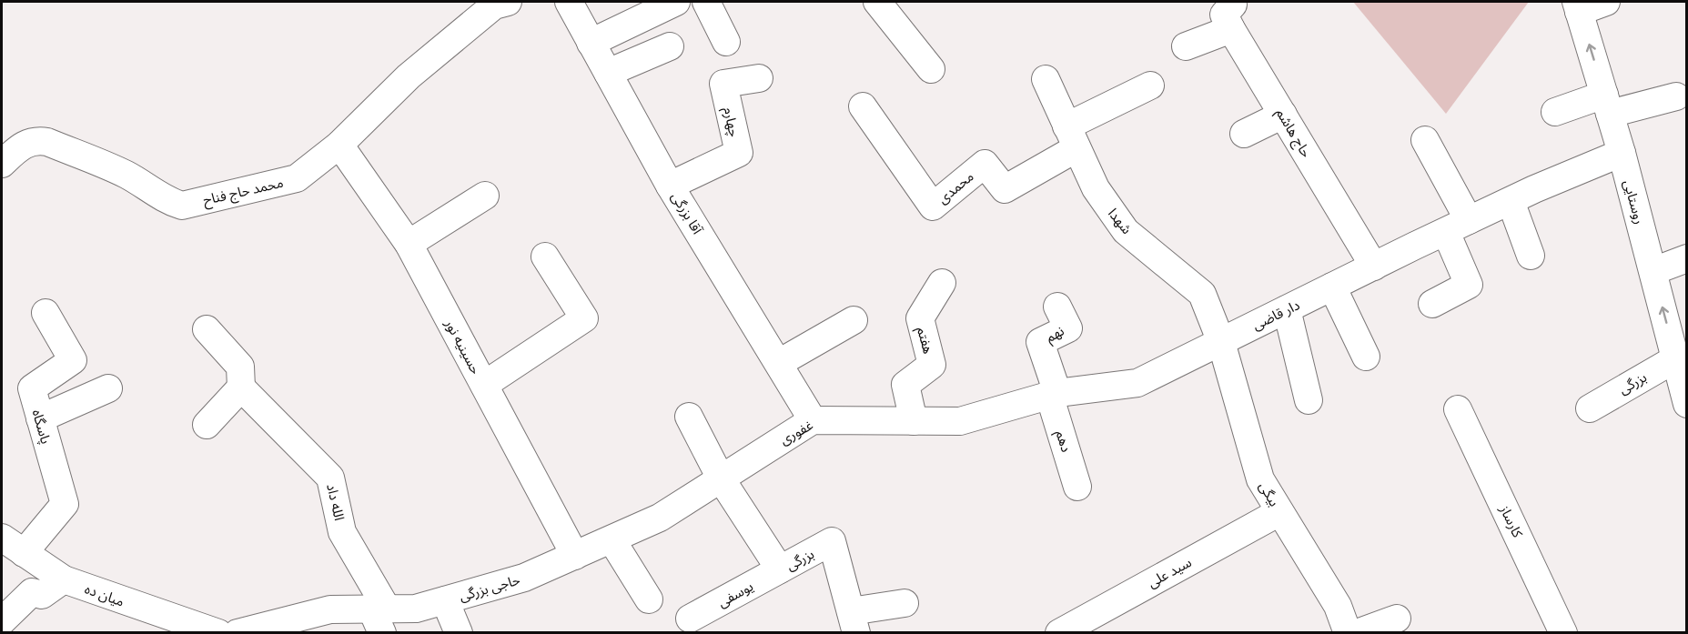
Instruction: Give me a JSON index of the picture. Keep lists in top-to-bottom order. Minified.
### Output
{"streets":{"street":["چهارم","حاج هاشم","محمدی","محمد حاج فناح","روستایی","آقا بزرگی","شهدا","دار قاضی","نهم","هفتم","حسینیه نور","بزرگی","پاسگاه","غفوری","دهم","بیگی","الله داد","کارساز","سید علی","حاجی بزرگی","یوسفی","میان ده"]},"crossings":[["چهارم","آقا بزرگی"],["حاج هاشم","دار قاضی"],["محمدی","شهدا"],["محمد حاج فناح","حسینیه نور"],["روستایی","دار قاضی"],["روستایی","بزرگی"],["آقا بزرگی","غفوری"],["شهدا","دار قاضی"],["شهدا","بیگی"],["دار قاضی","نهم"],["دار قاضی","هفتم"],["دار قاضی","غفوری"],["دار قاضی","دهم"],["دار قاضی","بیگی"],["نهم","دهم"],["هفتم","غفوری"],["حسینیه نور","حاجی بزرگی"],["بزرگی","غفوری"],["بزرگی","حاجی بزرگی"],["بزرگی","یوسفی"],["پاسگاه","میان ده"],["غفوری","حاجی بزرگی"],["بیگی","سید علی"],["الله داد","حاجی بزرگی"]],"one_way":["روستایی"]}
